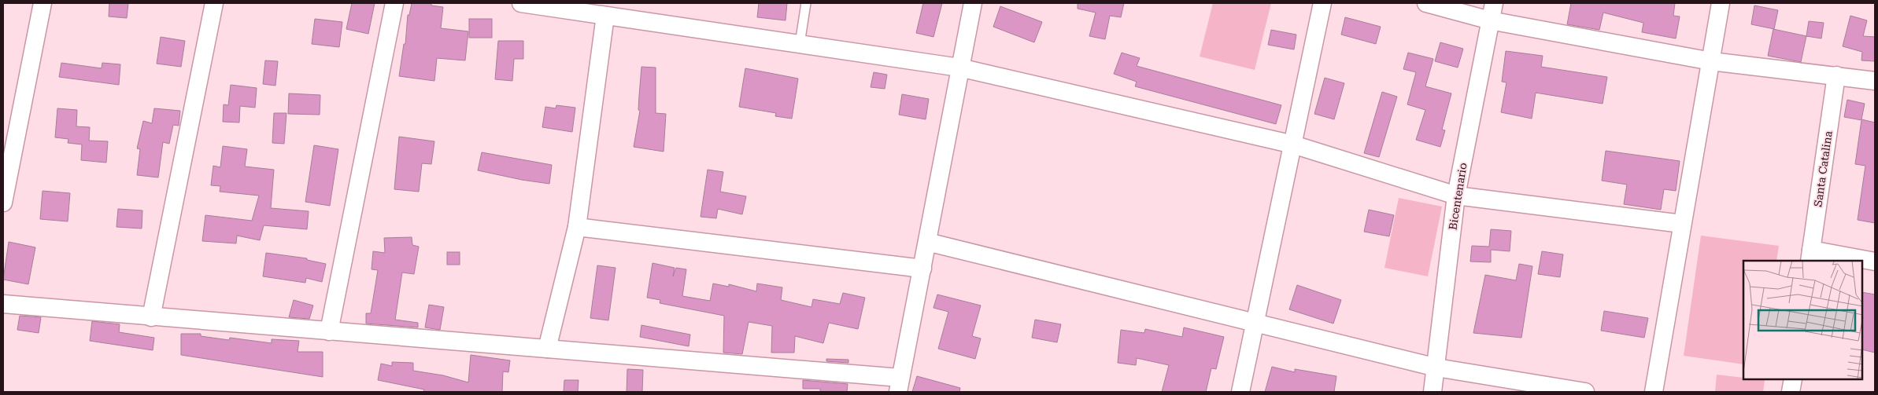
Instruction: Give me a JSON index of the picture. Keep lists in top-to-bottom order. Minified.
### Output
{"streets":{"street":["Santa Catalina","Bicentenario"]}}
